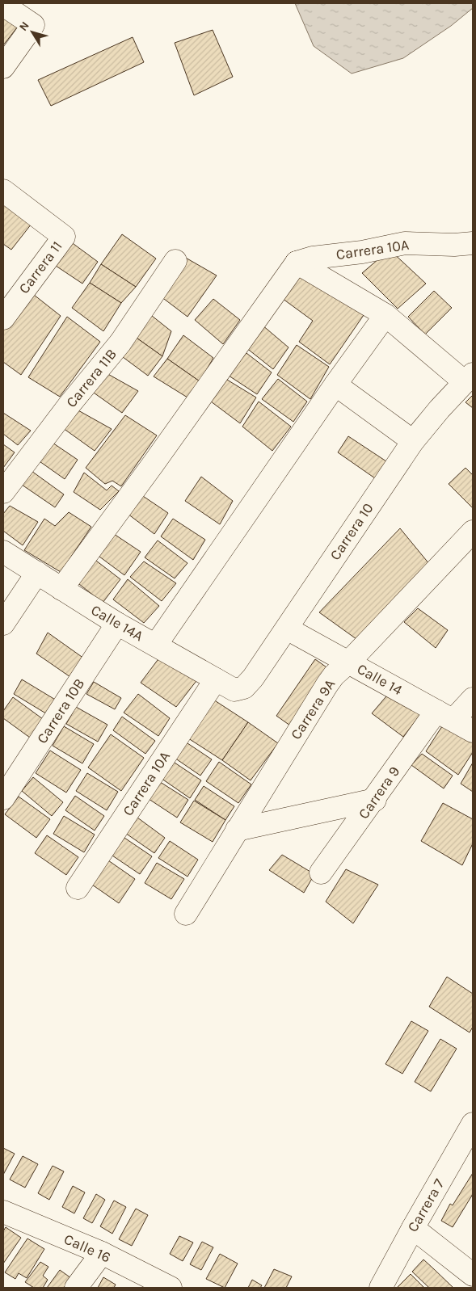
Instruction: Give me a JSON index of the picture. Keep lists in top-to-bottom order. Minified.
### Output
{"streets":{"street":["Carrera 10A","Carrera 11","Carrera 11B","Carrera 10","Calle 14A","Calle 14","Carrera 9A","Carrera 10B","Carrera 9","Carrera 7","Calle 16"]},"crossings":[["Carrera 10A","Carrera 10"],["Carrera 10A","Calle 14A"],["Carrera 10","Calle 14A"],["Carrera 10","Calle 14"],["Calle 14A","Carrera 10B"],["Calle 14","Carrera 9A"],["Calle 14","Carrera 9"]],"north":"top left"}
